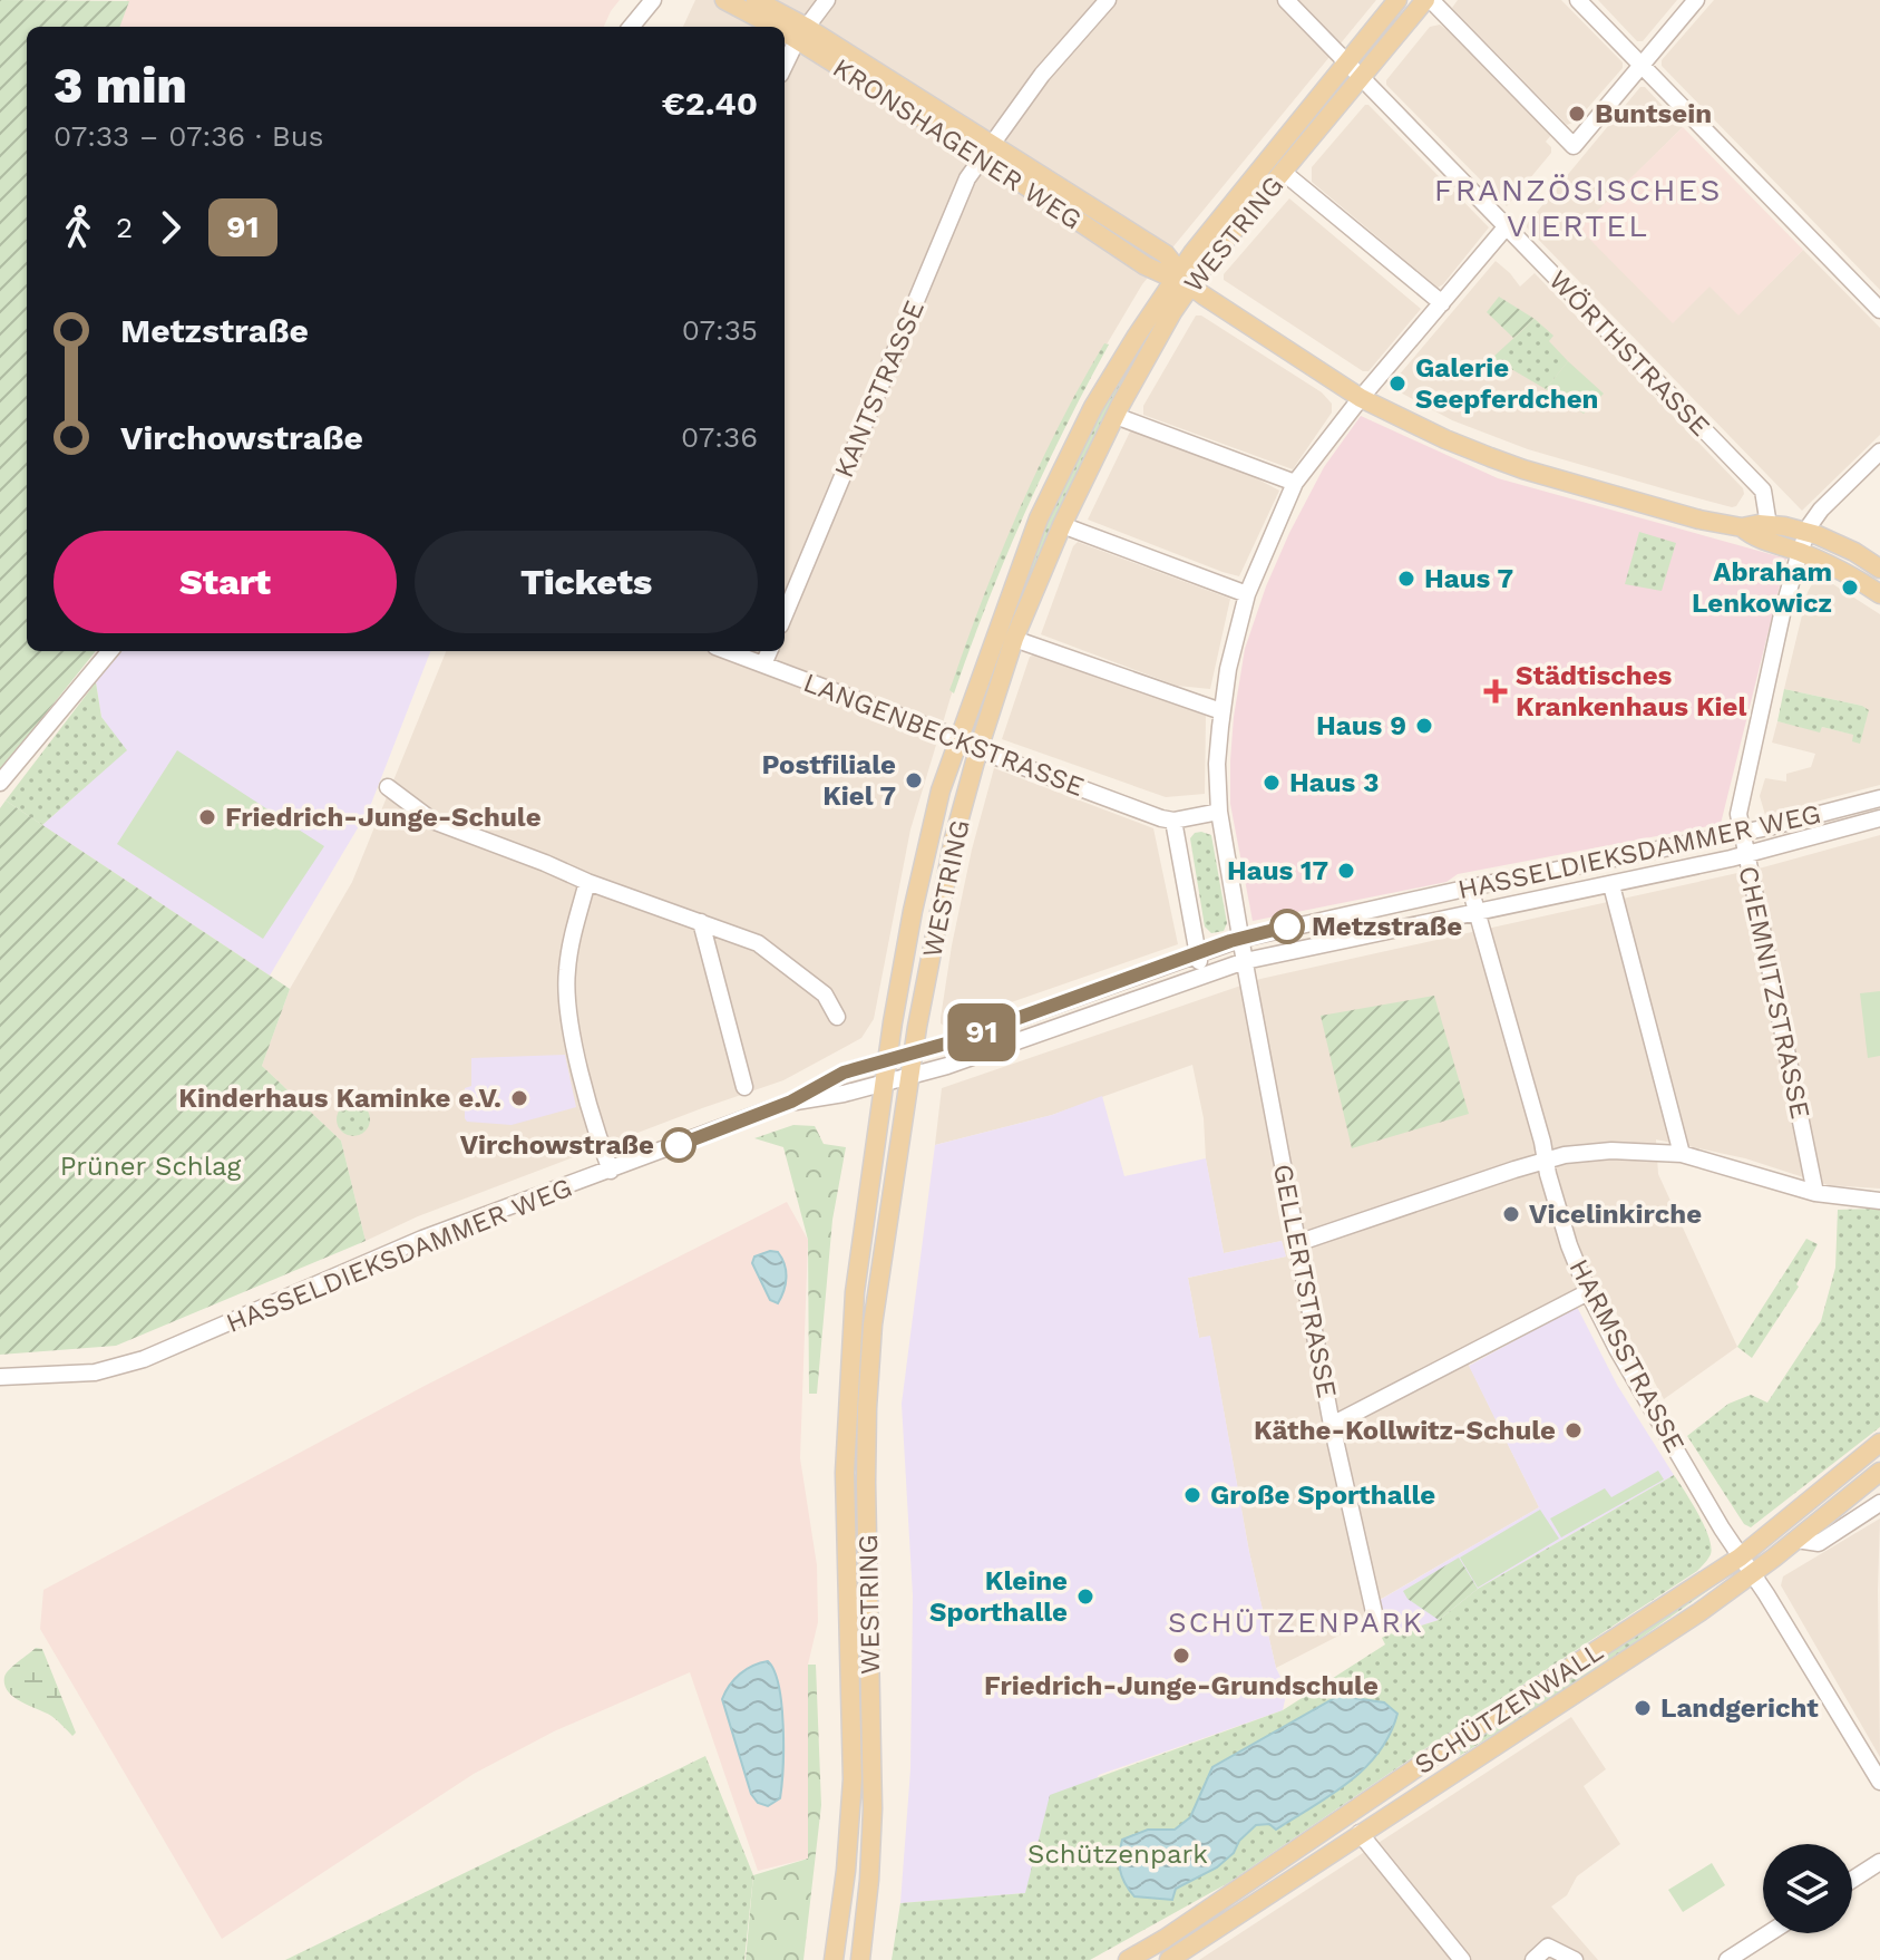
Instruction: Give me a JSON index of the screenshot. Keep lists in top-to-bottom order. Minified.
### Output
{"streets":{"main road":["KRONSHAGENER WEG","WESTRING","SCHÜTZENWALL"],"street":["WÖRTHSTRASSE","KANTSTRASSE","LANGENBECKSTRASSE","HASSELDIEKSDAMMER WEG","CHEMNITZSTRASSE","GELLERTSTRASSE","HARMSSTRASSE"]},"crossings":[["KRONSHAGENER WEG","WESTRING"],["KRONSHAGENER WEG","WÖRTHSTRASSE"],["KRONSHAGENER WEG","KANTSTRASSE"],["KRONSHAGENER WEG","CHEMNITZSTRASSE"],["WESTRING","WÖRTHSTRASSE"],["WESTRING","LANGENBECKSTRASSE"],["WESTRING","HASSELDIEKSDAMMER WEG"],["HASSELDIEKSDAMMER WEG","CHEMNITZSTRASSE"],["HASSELDIEKSDAMMER WEG","GELLERTSTRASSE"],["HASSELDIEKSDAMMER WEG","HARMSSTRASSE"],["HARMSSTRASSE","SCHÜTZENWALL"]],"districts":["FRANZÖSISCHES VIERTEL","SCHÜTZENPARK"],"parks":["Prüner Schlag","Schützenpark"],"places":{"other":["Buntsein","Galerie Seepferdchen","Haus 7","Abraham Lenkowicz","Haus 9","Postfiliale Kiel 7","Haus 3","Friedrich-Junge-Schule","Haus 17","Metzstraße","Kinderhaus Kaminke e.V.","Virchowstraße","Vicelinkirche","Käthe-Kollwitz-Schule","Große Sporthalle","Kleine Sporthalle","Friedrich-Junge-Grundschule","Landgericht"],"health":["Städtisches Krankenhaus Kiel"]},"lines":["bus line 91"],"page":{"on_map":"91","heading":["3 min","07:33 – 07:36 · Bus","€2.40"],"legs":["2","91"],"list":[{"name":"Metzstraße","value":"07:35"},{"name":"Virchowstraße","value":"07:36"}],"buttons":["Start","Tickets"]}}
